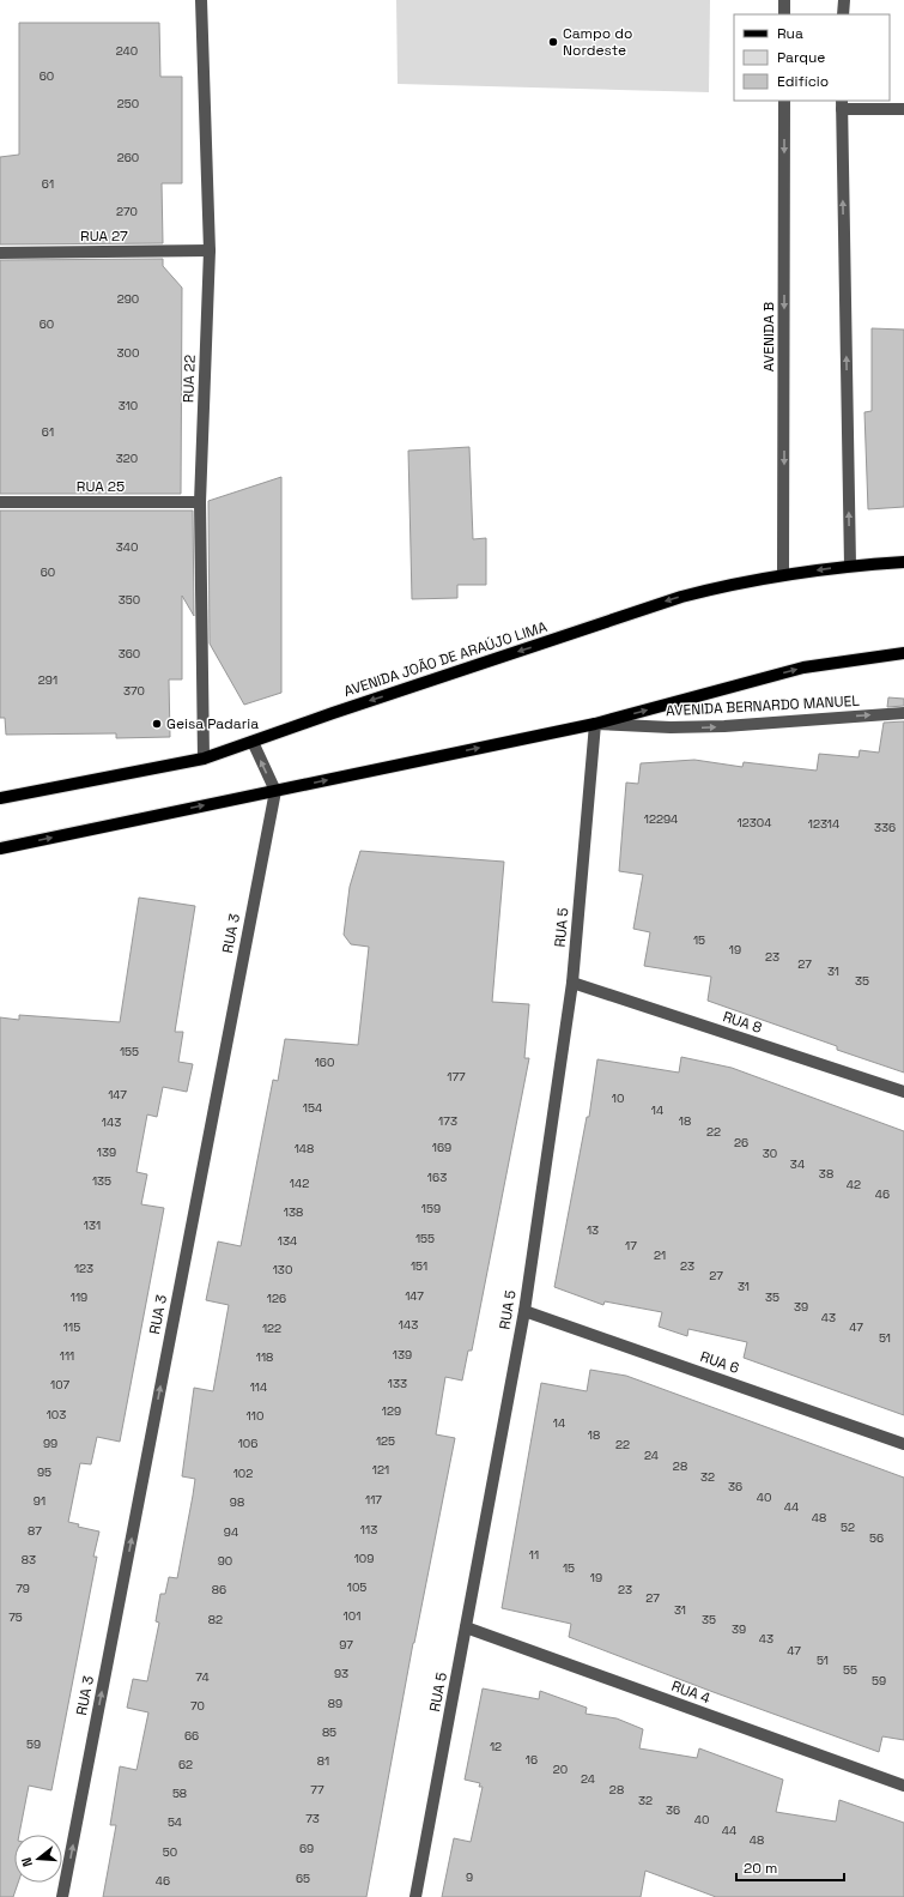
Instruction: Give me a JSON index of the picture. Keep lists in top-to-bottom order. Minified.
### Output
{"streets":{"main road":["AVENIDA JOÃO DE ARAÚJO LIMA"],"street":["RUA 27","AVENIDA B","RUA 22","RUA 25","AVENIDA BERNARDO MANUEL","RUA 5","RUA 3","RUA 8","RUA 6","RUA 4"]},"crossings":[["RUA 27","RUA 22"],["AVENIDA B","AVENIDA JOÃO DE ARAÚJO LIMA"],["RUA 22","RUA 25"],["RUA 22","AVENIDA JOÃO DE ARAÚJO LIMA"],["AVENIDA BERNARDO MANUEL","RUA 5"],["RUA 5","RUA 8"],["RUA 5","RUA 6"],["RUA 5","RUA 4"]],"one_way":["AVENIDA BERNARDO MANUEL","RUA 3"],"places":["Campo do Nordeste","Geisa Padaria"],"house_numbers":["240","60","250","260","61","270","290","60","300","310","61","320","340","60","350","360","291","370","12294","12304","12314","336","15","19","23","27","31","35","155","160","177","147","10","154","14","173","18","143","22","26","169","148","139","30","34","38","163","135","142","42","46","159","138","131","13","155","134","17","21","151","23","123","130","27","31","147","119","35","126","39","43","143","115","47","122","51","139","111","118","133","107","114","129","103","110","14","18","125","99","106","22","24","28","121","95","102","32","36","40","117","91","98","44","48","52","113","87","94","56","11","109","83","90","15","19","105","79","86","23","27","31","101","75","82","35","39","43","97","47","51","55","93","74","59","89","70","85","66","59","12","16","81","62","20","24","77","28","58","32","36","73","40","54","44","48","69","50","9","65","46"],"legend":["Rua","Parque","Edifício"],"scale_bar":"20 m","north":"left"}
